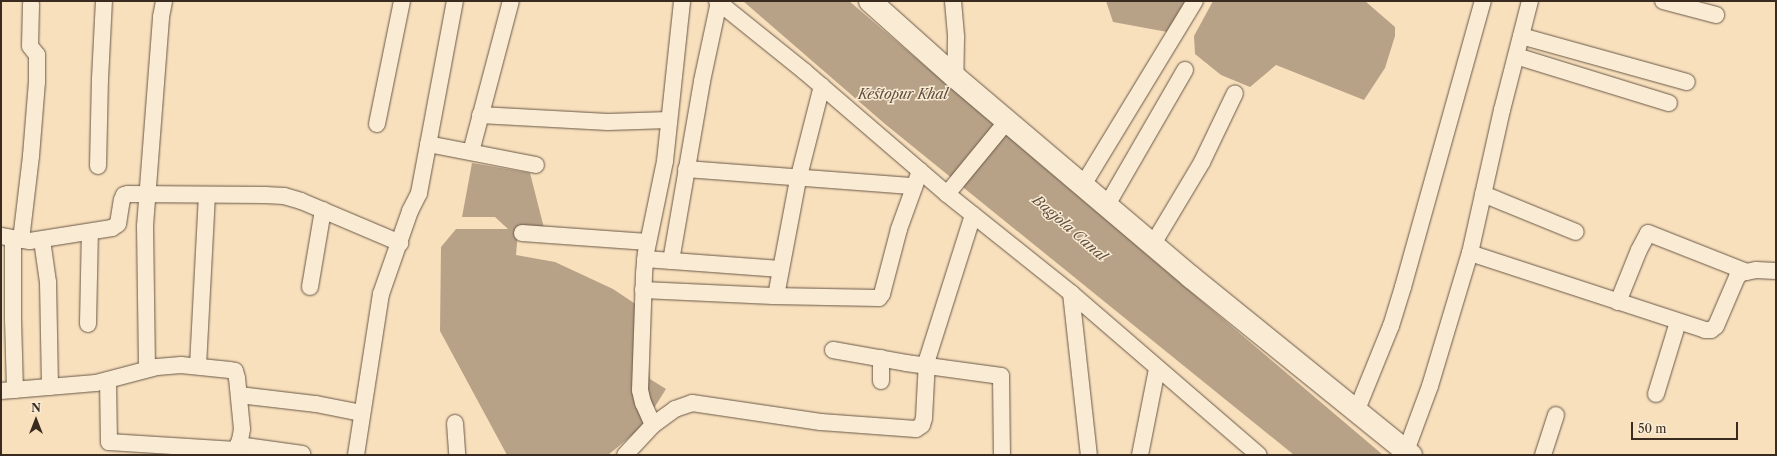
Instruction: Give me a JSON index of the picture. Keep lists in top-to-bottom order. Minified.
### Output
{"water":["Kestopur Khal","Bagjola Canal"],"scale_bar":"50 m","north":"top"}
